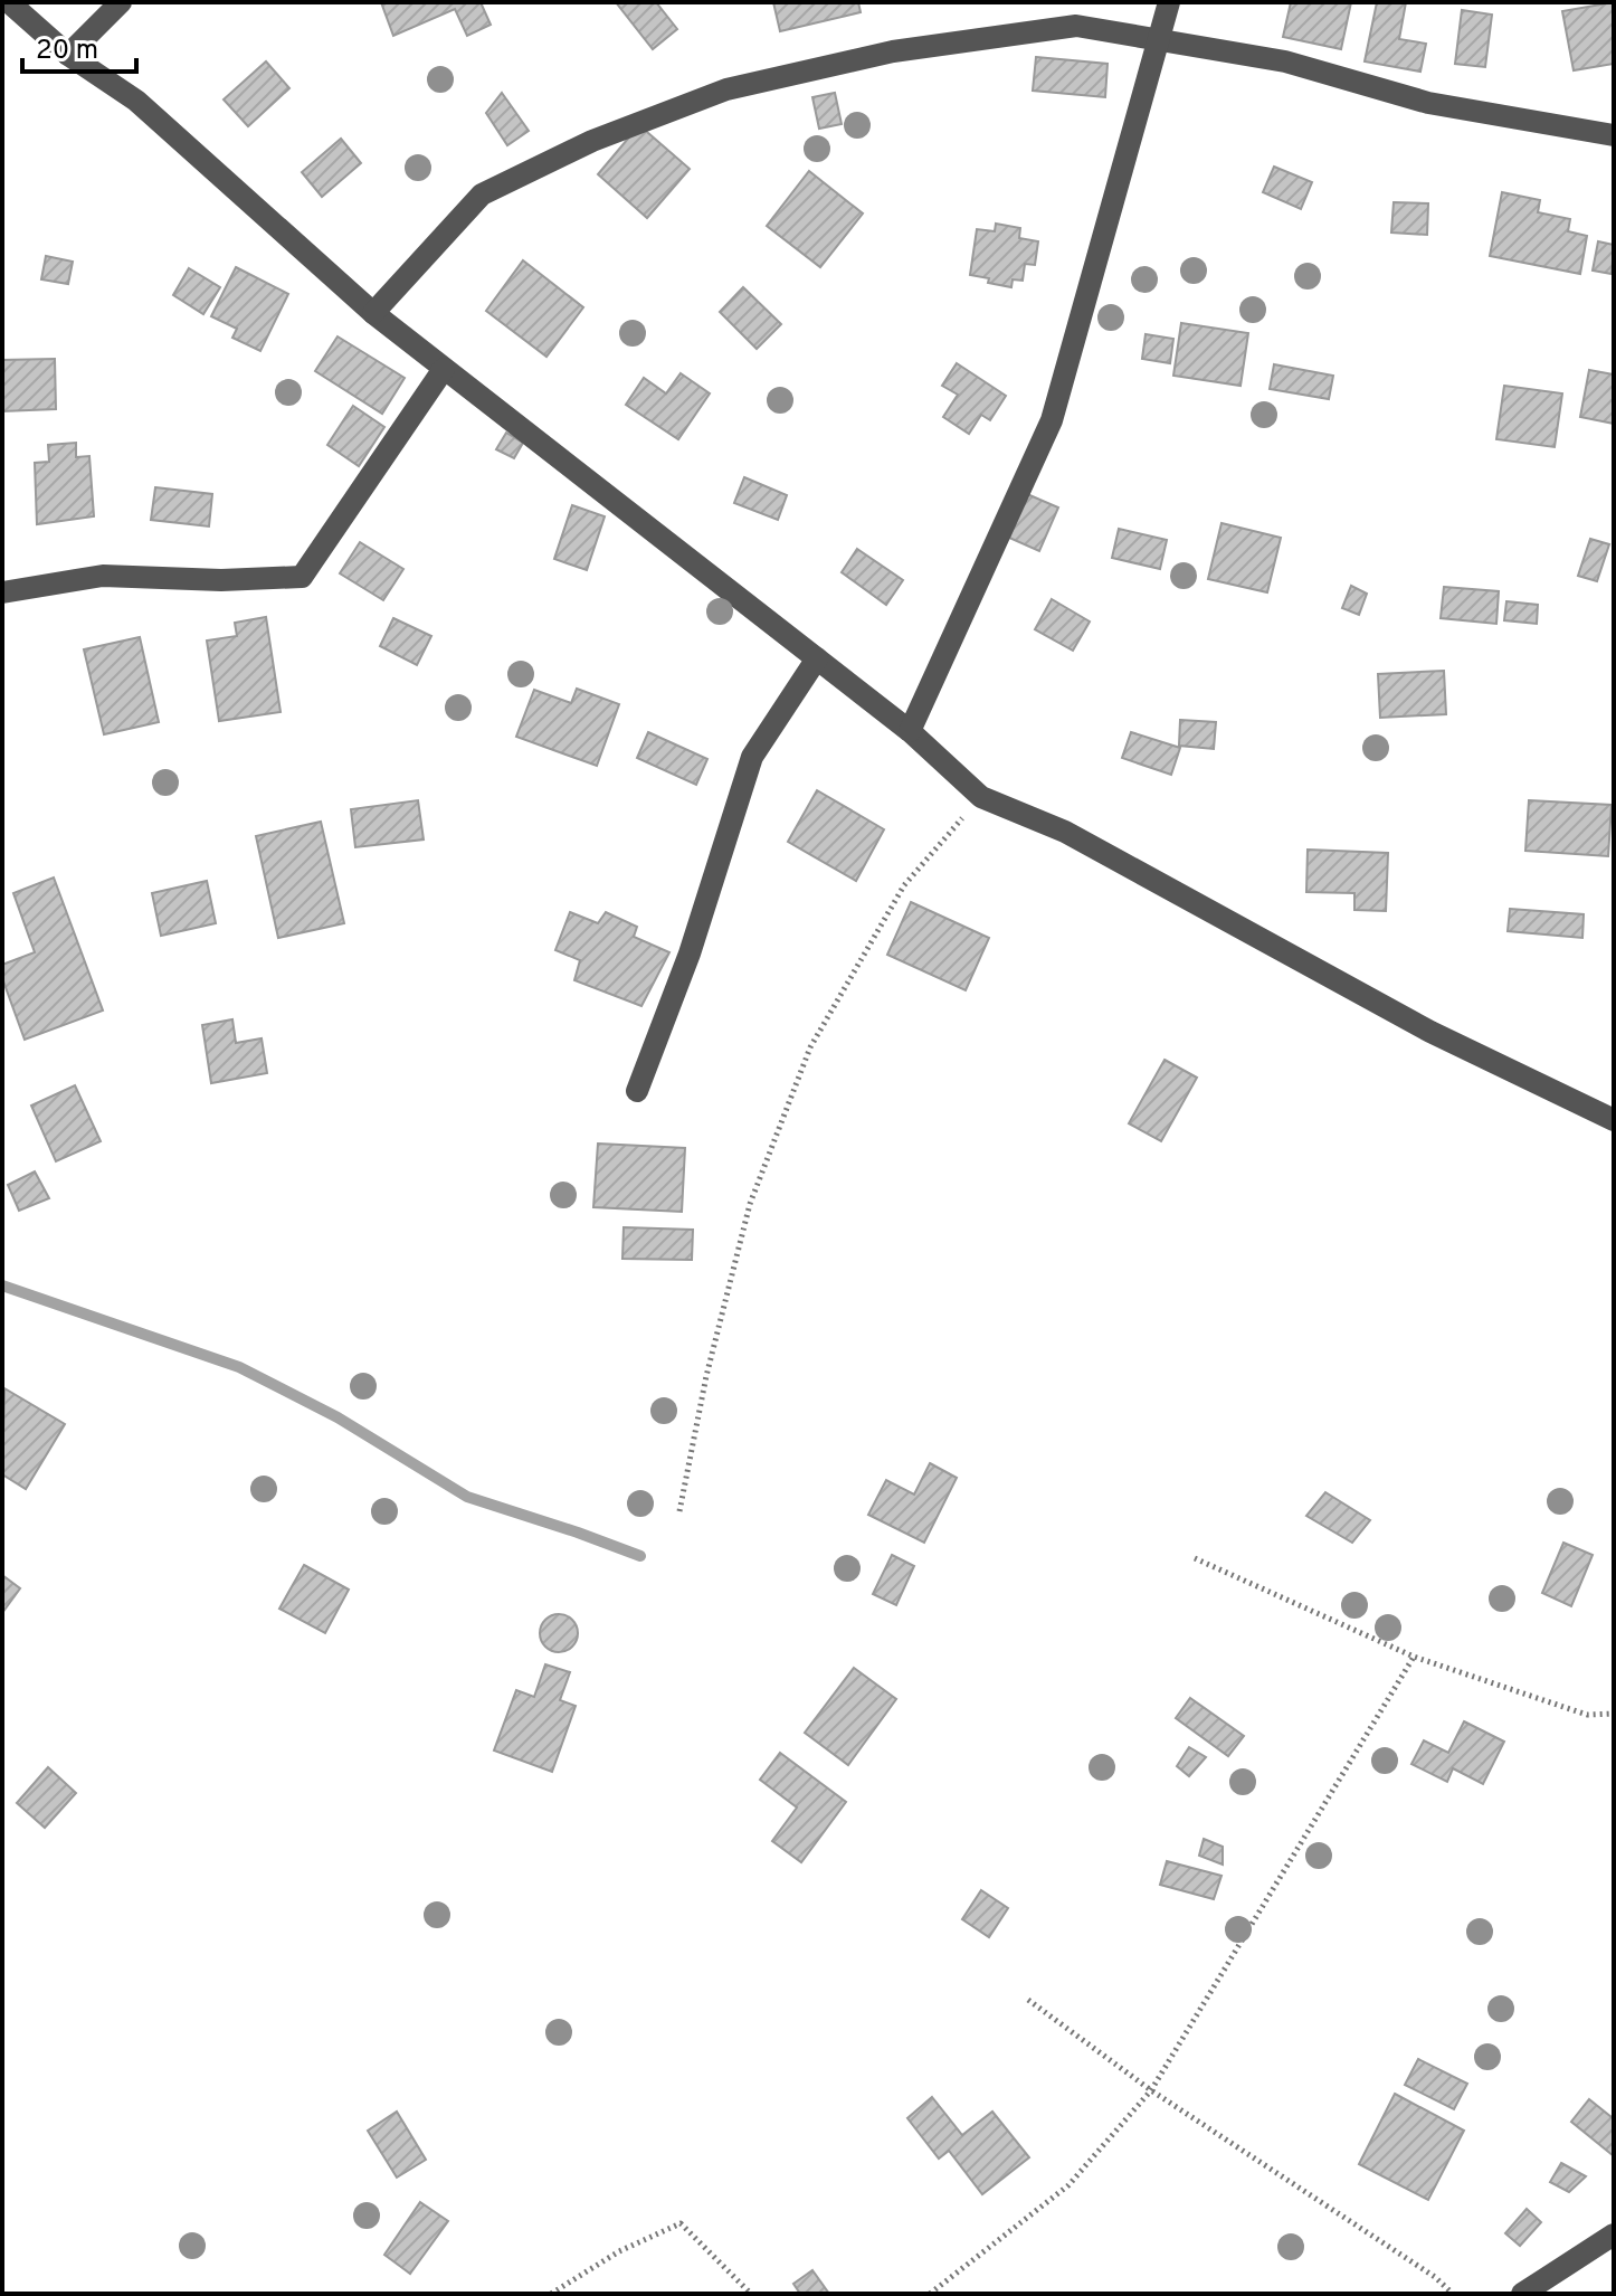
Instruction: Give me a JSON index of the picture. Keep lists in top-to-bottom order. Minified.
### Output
{"scale_bar":"20 m"}
